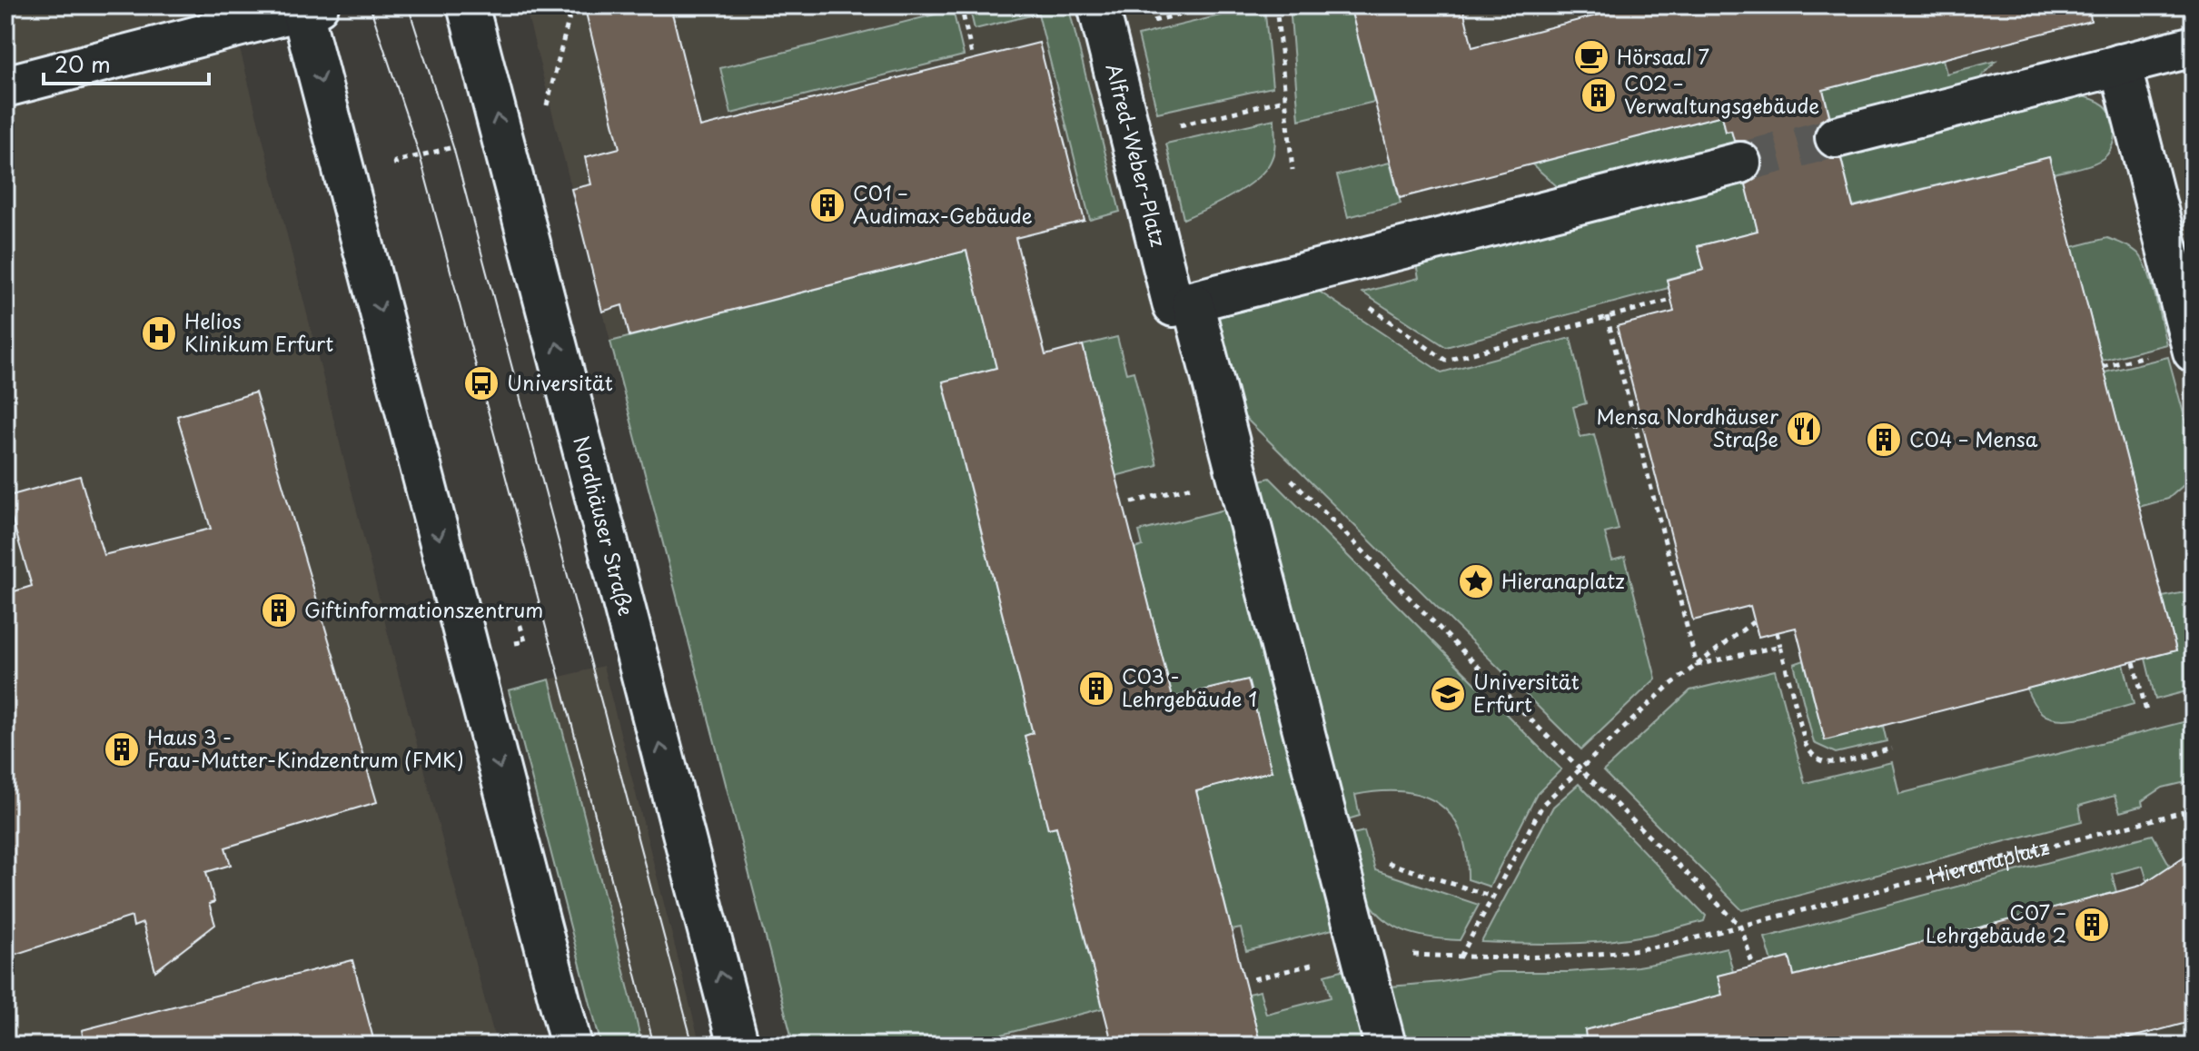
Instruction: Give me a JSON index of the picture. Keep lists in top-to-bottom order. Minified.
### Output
{"streets":{"main road":["Alfred-Weber-Platz","Nordhäuser Straße"],"path":["Hieranaplatz"]},"places":{"cafe":["Hörsaal 7"],"building":["C02 – Verwaltungsgebäude","C01 – Audimax-Gebäude","C04 – Mensa","Giftinformationszentrum","C03 - Lehrgebäude 1","Haus 3 - Frau-Mutter-Kindzentrum (FMK)","C07 – Lehrgebäude 2"],"hospital":["Helios Klinikum Erfurt"],"bus stop":["Universität"],"restaurant":["Mensa Nordhäuser Straße"],"place":["Hieranaplatz"],"school or university":["Universität Erfurt"]},"scale_bar":"20 m"}
